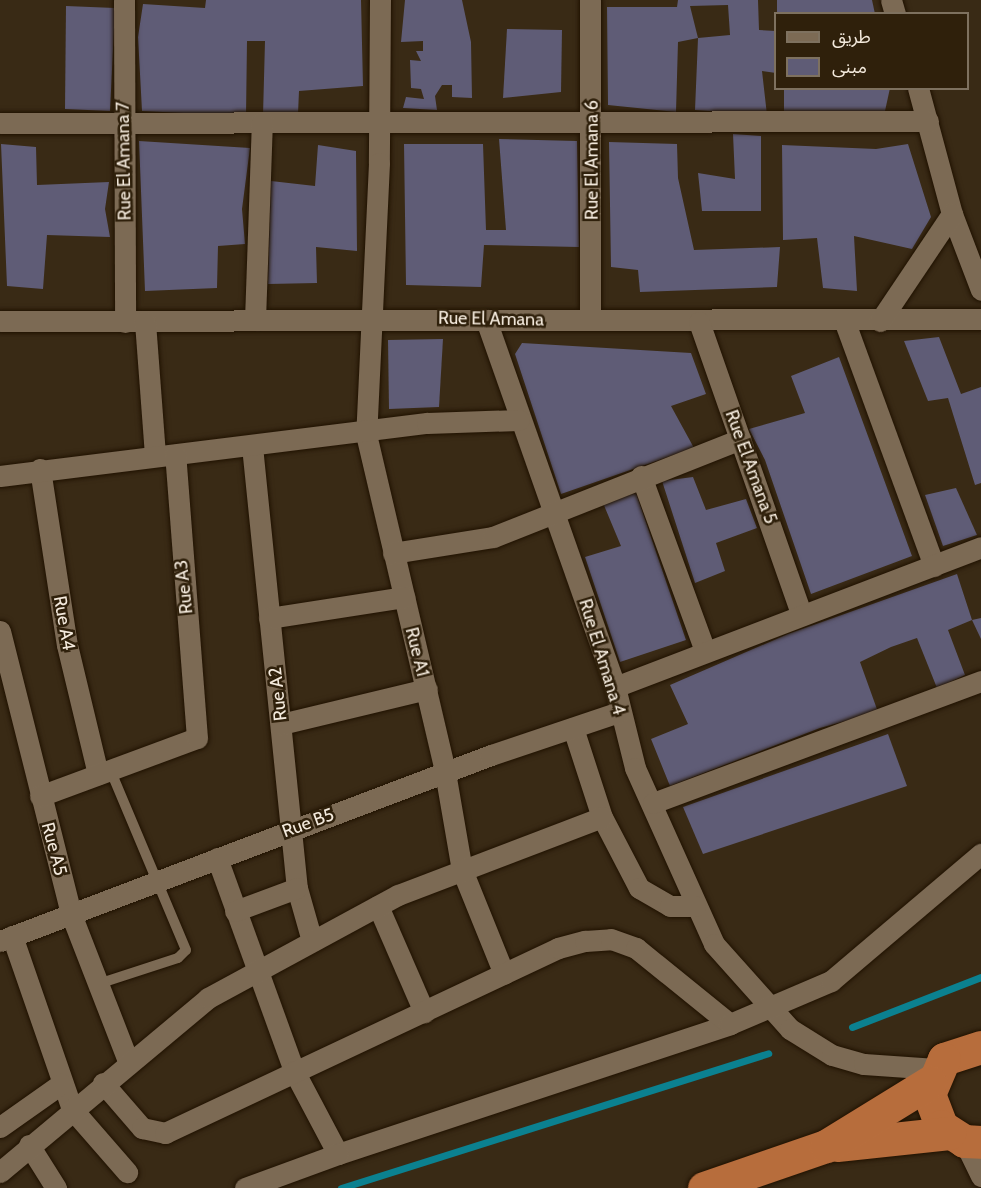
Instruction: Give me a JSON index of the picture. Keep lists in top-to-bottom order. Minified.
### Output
{"streets":{"street":["Rue El Amana 6","Rue El Amana 7","Rue El Amana","Rue El Amana 5","Rue A3","Rue A4","Rue A1","Rue El Amana 4","Rue A2","Rue B5","Rue A5"]},"crossings":[["Rue El Amana 6","Rue El Amana"],["Rue El Amana 7","Rue El Amana"],["Rue El Amana 7","Rue A3"],["Rue El Amana","Rue El Amana 5"],["Rue El Amana","Rue A1"],["Rue El Amana","Rue El Amana 4"],["Rue A3","Rue A4"],["Rue A1","Rue B5"],["Rue El Amana 4","Rue B5"],["Rue A2","Rue B5"],["Rue B5","Rue A5"]],"legend":["طريق","مبنى"]}
